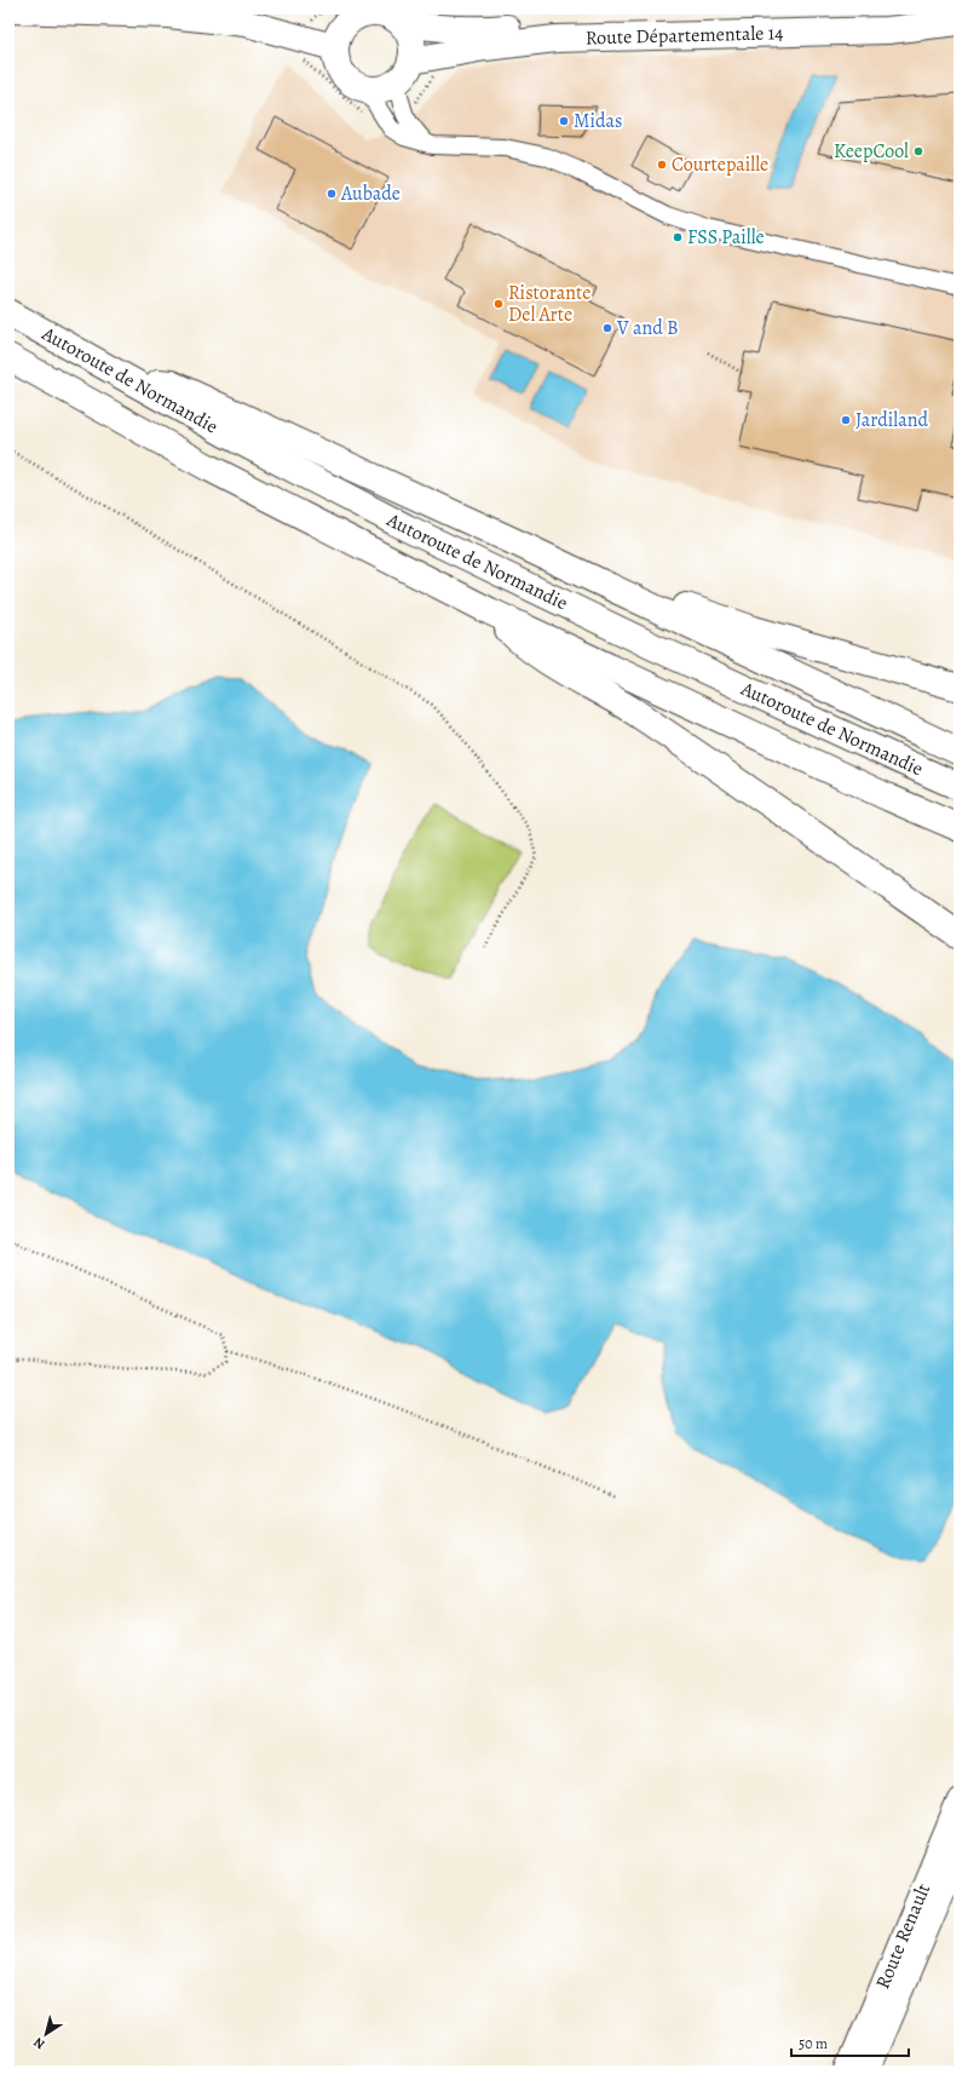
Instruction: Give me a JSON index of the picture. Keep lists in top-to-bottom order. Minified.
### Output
{"streets":{"main road":["Route Départementale 14","Autoroute de Normandie"],"street":["Route Renault"]},"places":["Midas","KeepCool","Courtepaille","Aubade","FSS Paille","Ristorante Del Arte","V and B","Jardiland"],"scale_bar":"50 m","north":"bottom left"}
